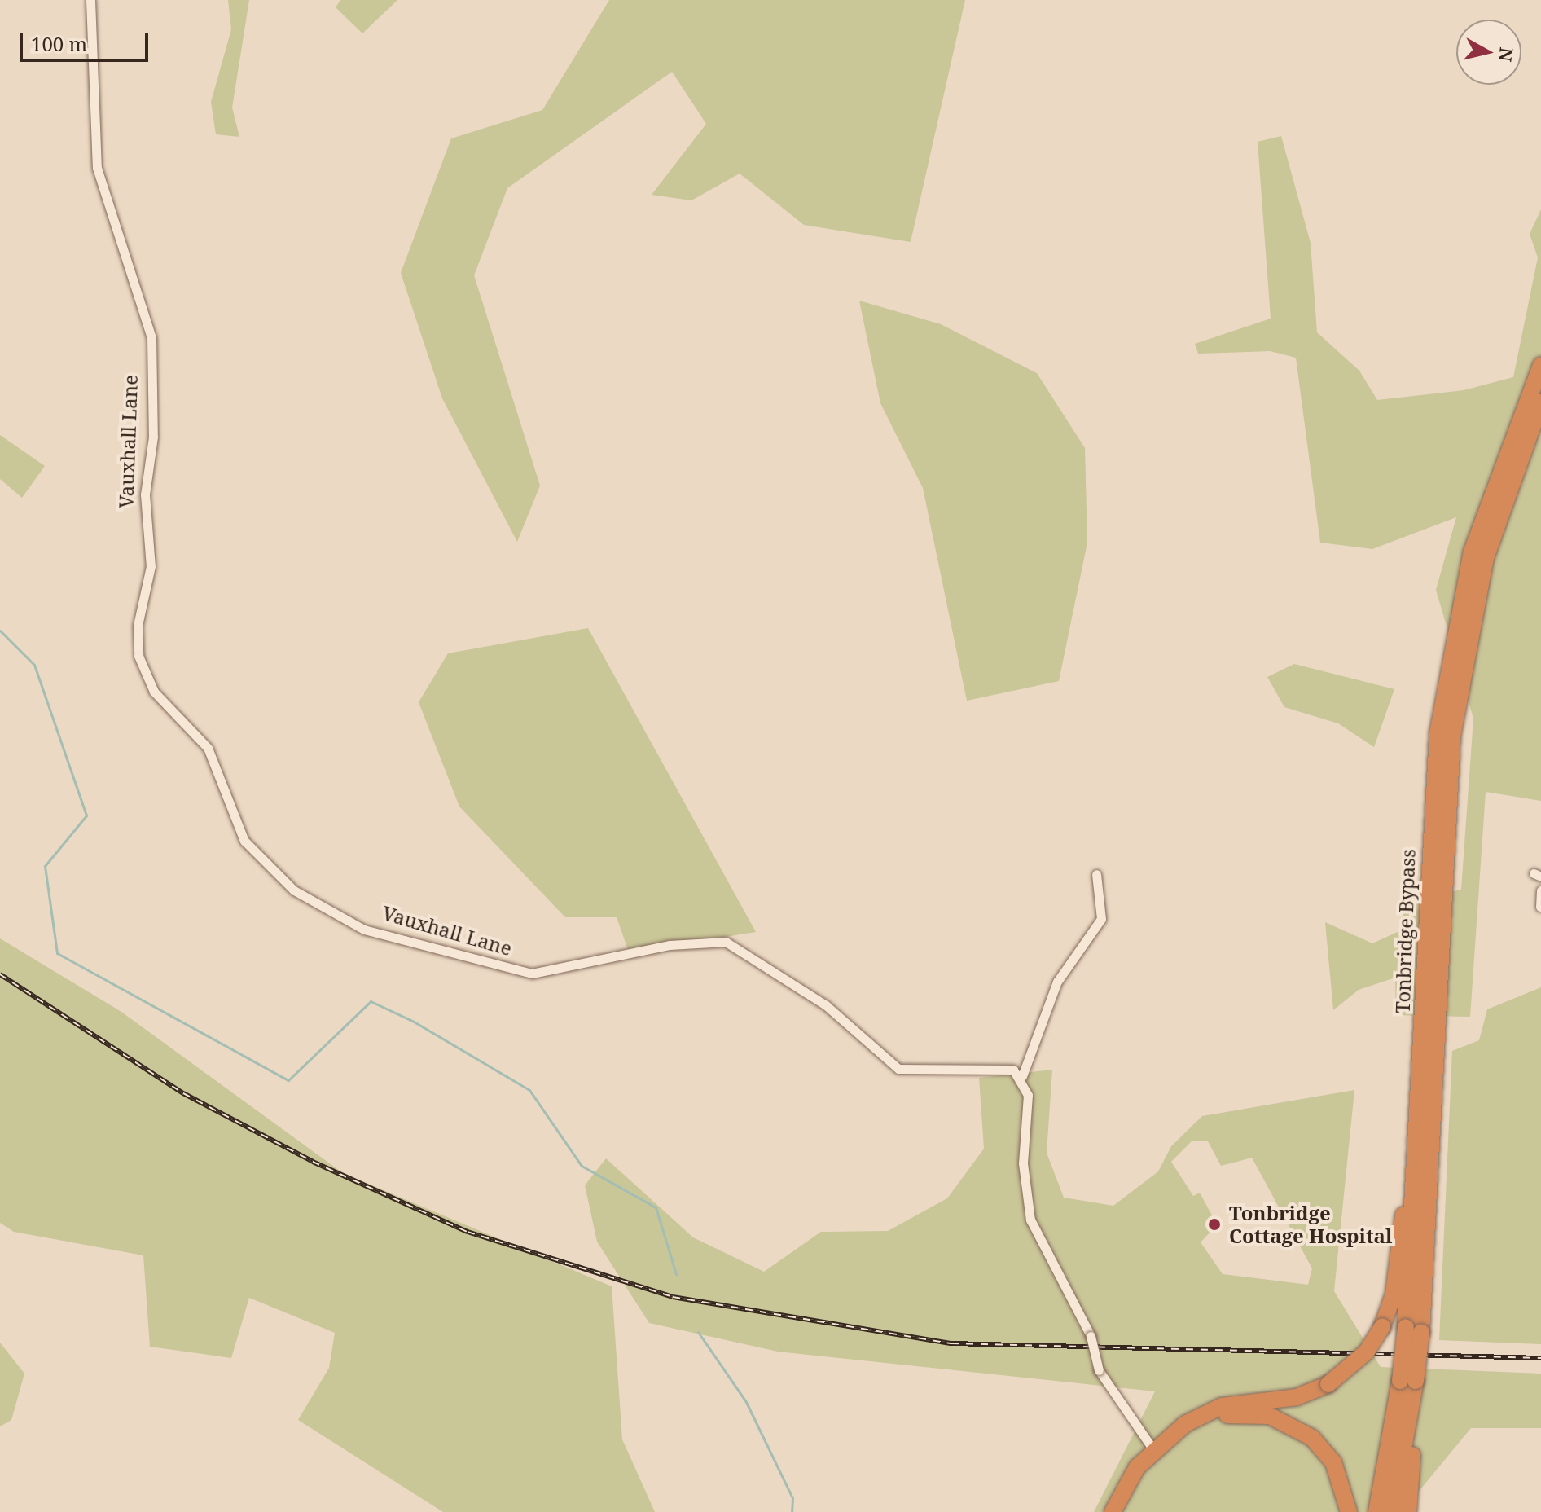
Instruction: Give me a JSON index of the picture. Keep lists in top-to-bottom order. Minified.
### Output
{"streets":{"highway":["Tonbridge Bypass"],"street":["Vauxhall Lane"]},"places":["Tonbridge Cottage Hospital"],"scale_bar":"100 m","north":"right"}
